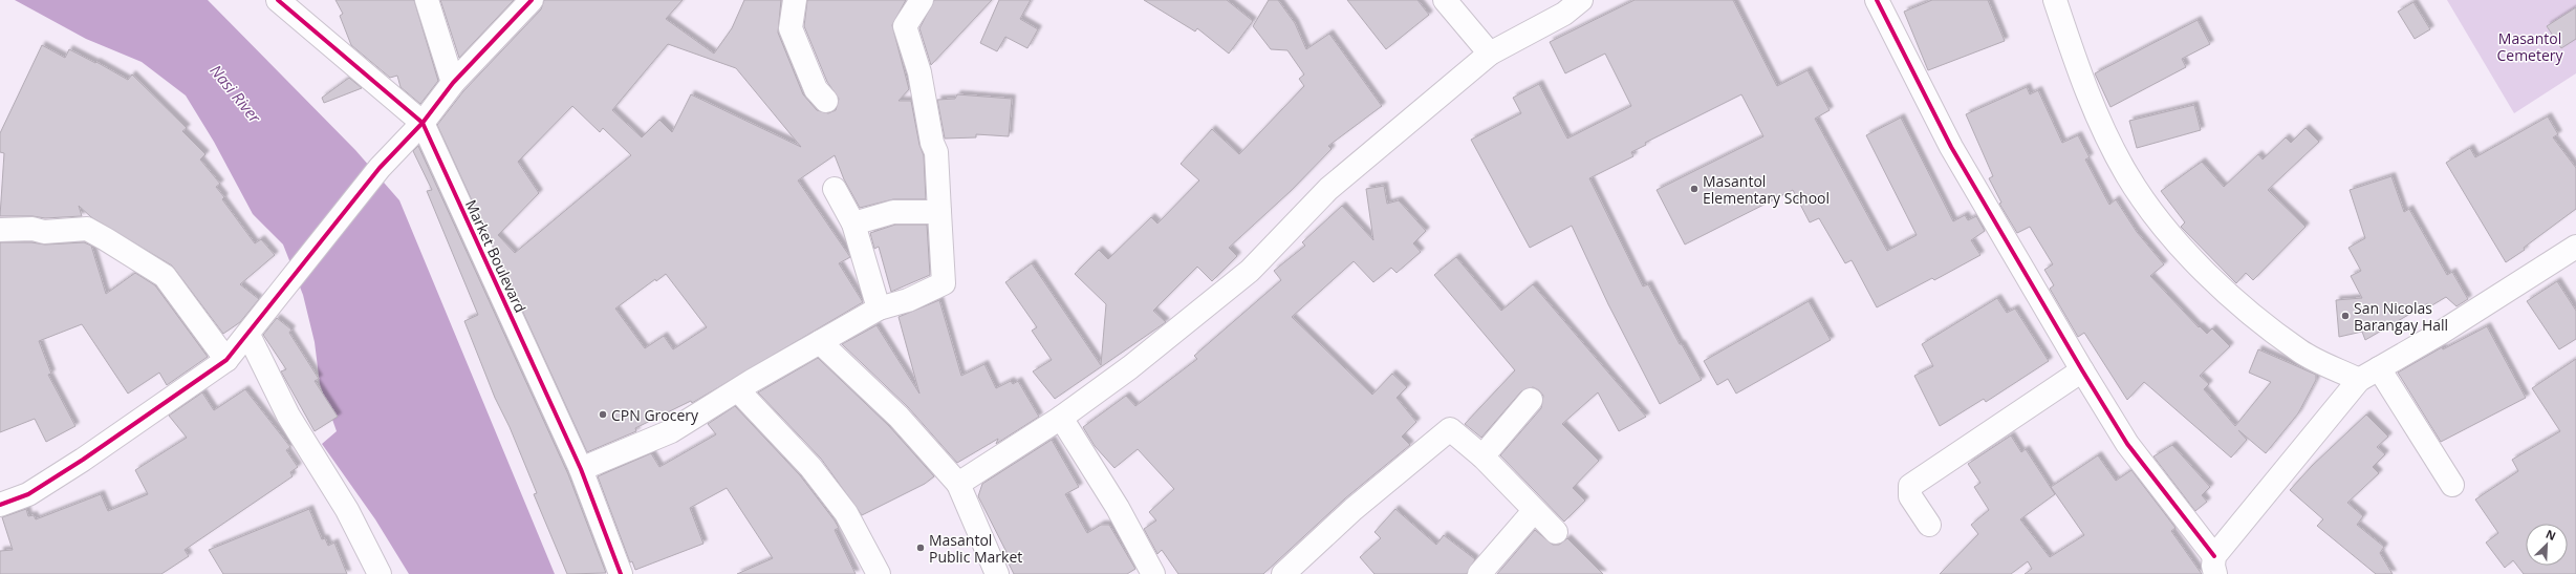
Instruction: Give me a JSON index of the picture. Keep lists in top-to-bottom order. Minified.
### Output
{"streets":{"street":["Market Boulevard"]},"water":["Nasi River"],"parks":["Masantol Cemetery"],"places":["Masantol Elementary School","San Nicolas Barangay Hall","CPN Grocery","Masantol Public Market"],"north":"top right"}
